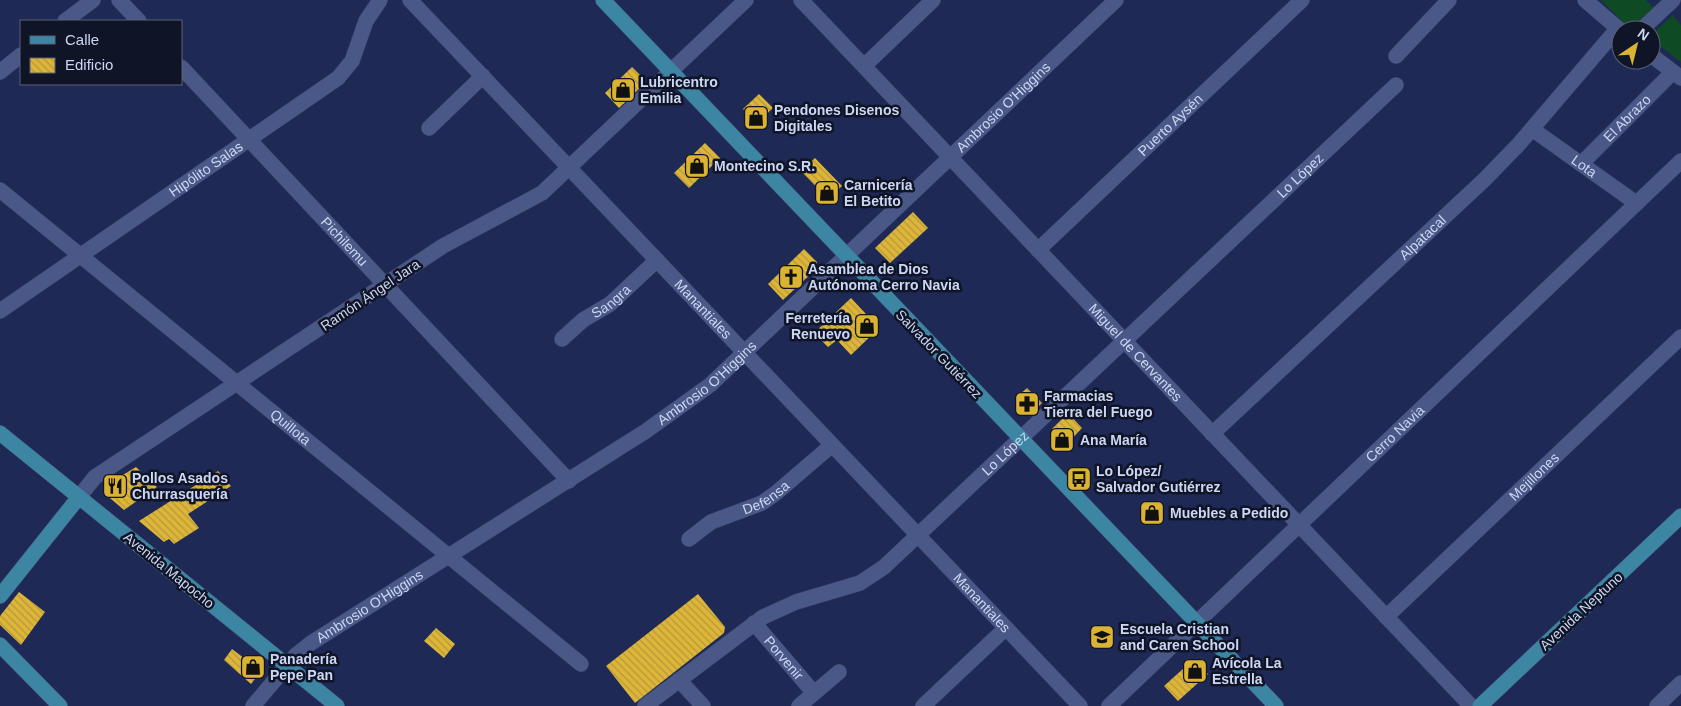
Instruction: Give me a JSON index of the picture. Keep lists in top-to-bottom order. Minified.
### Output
{"streets":{"main road":["Ramón Ángel Jara","Salvador Gutiérrez","Avenida Mapocho","Avenida Neptuno"],"street":["Ambrosio O'Higgins","El Abrazo","Puerto Aysén","Lota","Hipólito Salas","Lo López","Alpatacal","Pichilemu","Sangra","Manantiales","Miguel de Cervantes","Quillota","Cerro Navia","Mejillones","Defensa","Porvenir"]},"crossings":[["Ambrosio O'Higgins","Pichilemu"],["Ambrosio O'Higgins","Manantiales"],["Ambrosio O'Higgins","Miguel de Cervantes"],["Ambrosio O'Higgins","Salvador Gutiérrez"],["Ambrosio O'Higgins","Quillota"],["Ambrosio O'Higgins","Avenida Mapocho"],["El Abrazo","Lota"],["Puerto Aysén","Miguel de Cervantes"],["Lota","Alpatacal"],["Lota","Cerro Navia"],["Hipólito Salas","Pichilemu"],["Hipólito Salas","Quillota"],["Lo López","Manantiales"],["Lo López","Miguel de Cervantes"],["Lo López","Salvador Gutiérrez"],["Lo López","Porvenir"],["Alpatacal","Miguel de Cervantes"],["Pichilemu","Ramón Ángel Jara"],["Ramón Ángel Jara","Manantiales"],["Ramón Ángel Jara","Salvador Gutiérrez"],["Ramón Ángel Jara","Quillota"],["Ramón Ángel Jara","Avenida Mapocho"],["Sangra","Manantiales"],["Manantiales","Defensa"],["Miguel de Cervantes","Cerro Navia"],["Miguel de Cervantes","Mejillones"],["Salvador Gutiérrez","Cerro Navia"]],"places":{"shop":["Lubricentro Emilia","Pendones Disenos Digitales","Montecino S.R.","Carnicería El Betito","Ferretería Renuevo","Ana María","Muebles a Pedido","Panadería Pepe Pan","Avícola La Estrella"],"church":["Asamblea de Dios Autónoma Cerro Navia"],"pharmacy":["Farmacias Tierra del Fuego"],"bus stop":["Lo López/ Salvador Gutiérrez"],"restaurant":["Pollos Asados Churrasquería"],"school or university":["Escuela Cristian and Caren School"]},"legend":["Calle","Edificio"],"north":"top right"}
